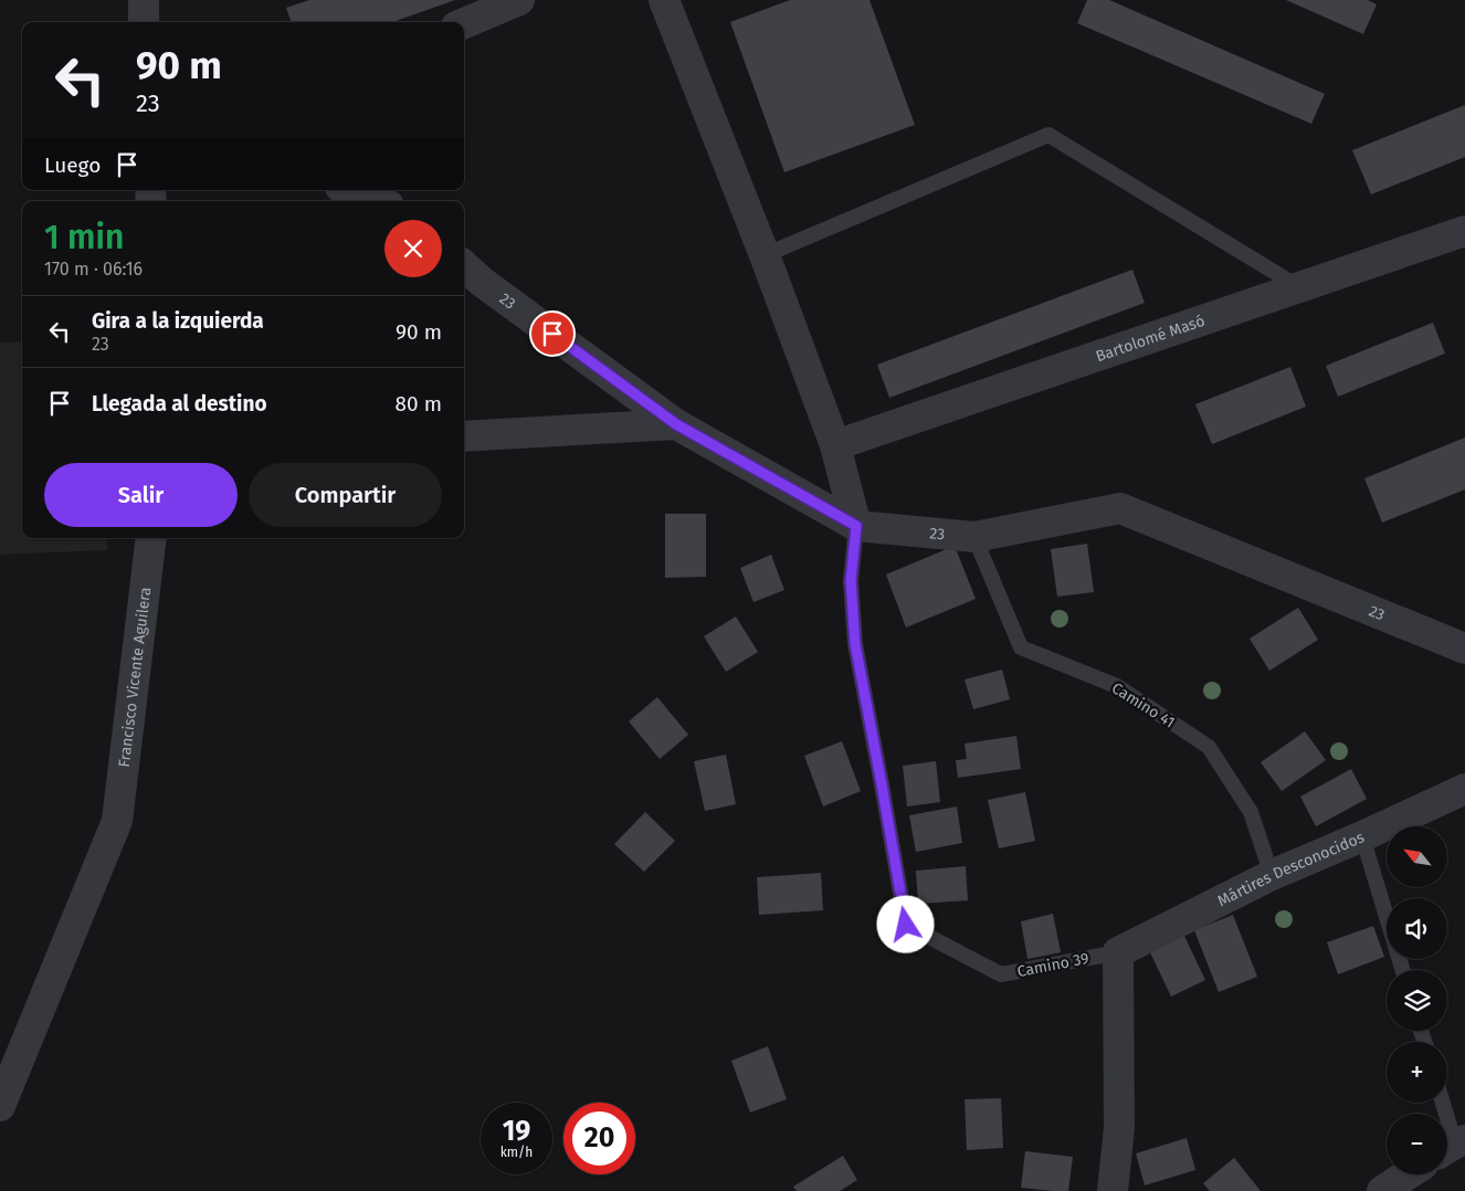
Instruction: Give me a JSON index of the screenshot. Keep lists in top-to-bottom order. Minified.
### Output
{"streets":{"street":["23","Bartolomé Masó","Francisco Vicente Aguilera","Mártires Desconocidos"],"lane":["Camino 41","Camino 39"]},"crossings":[["23","Camino 41"],["23","Camino 39"],["Camino 41","Mártires Desconocidos"],["Mártires Desconocidos","Camino 39"]],"north":"top left","page":{"turn":["90 m","23"],"then":"Luego","heading":["1 min","170 m · 06:16"],"list":[{"name":"Gira a la izquierda","note":"23","value":"90 m"},{"name":"Llegada al destino","value":"80 m"}],"buttons":["Salir","Compartir"],"map_buttons":["+","−"],"speed":"19 km/h","limit":"20"}}
